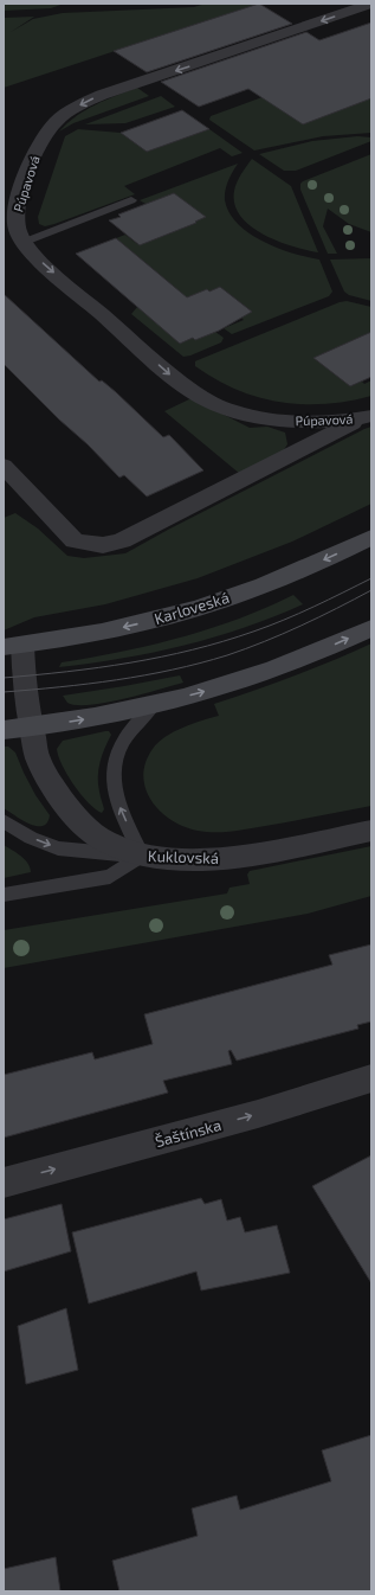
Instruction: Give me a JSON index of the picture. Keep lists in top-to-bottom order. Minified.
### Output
{"streets":{"main road":["Karloveská"],"street":["Púpavová","Kuklovská","Šaštínska"]},"crossings":[["Karloveská","Kuklovská"]],"one_way":["Šaštínska"]}
